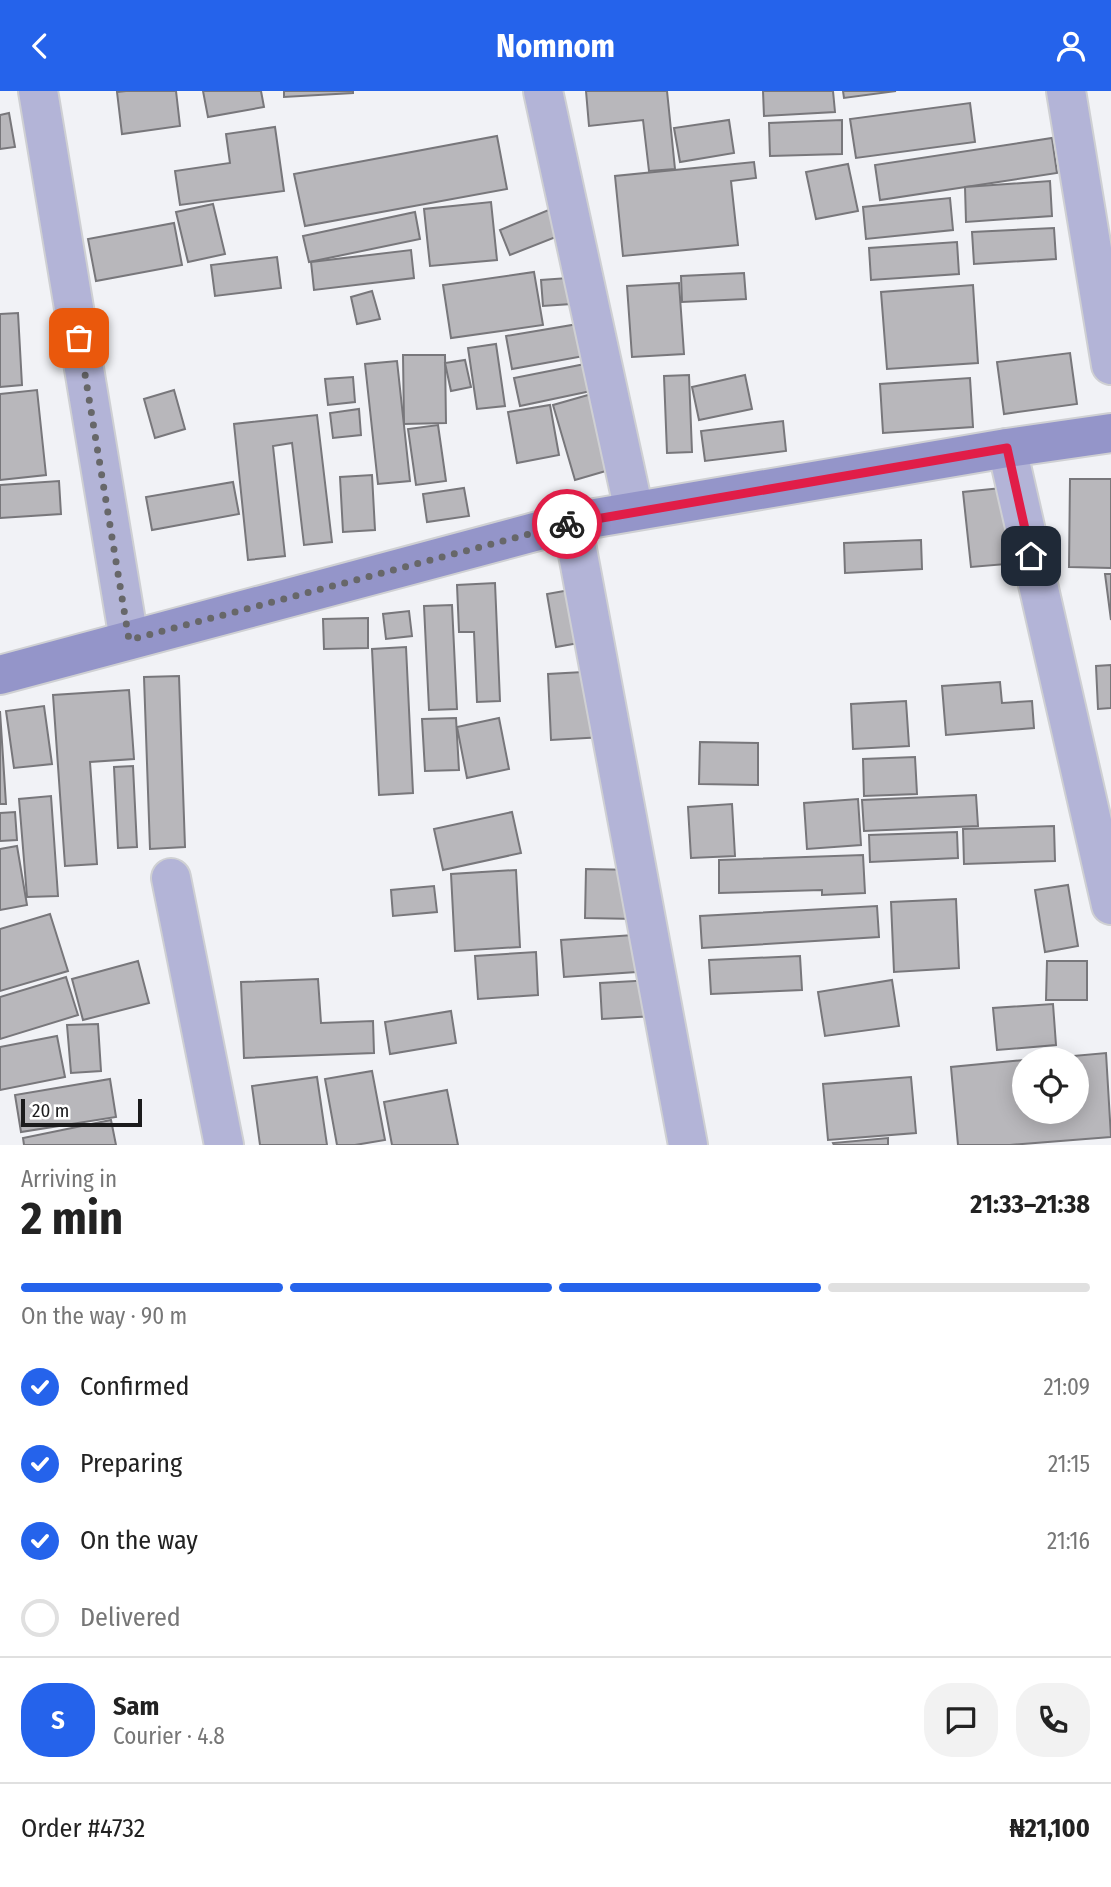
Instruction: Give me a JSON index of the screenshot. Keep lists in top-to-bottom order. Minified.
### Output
{"scale_bar":"20 m","page":{"header":"Nomnom","scale":"20 m","heading":["2 min","Arriving in","21:33–21:38"],"panel":["Sam","Courier · 4.8","Order #4732","₦21,100"],"bar":"On the way · 90 m","list":[["Confirmed","21:09"],["Preparing","21:15"],["On the way","21:16"],"Delivered"],"round":"S"}}
